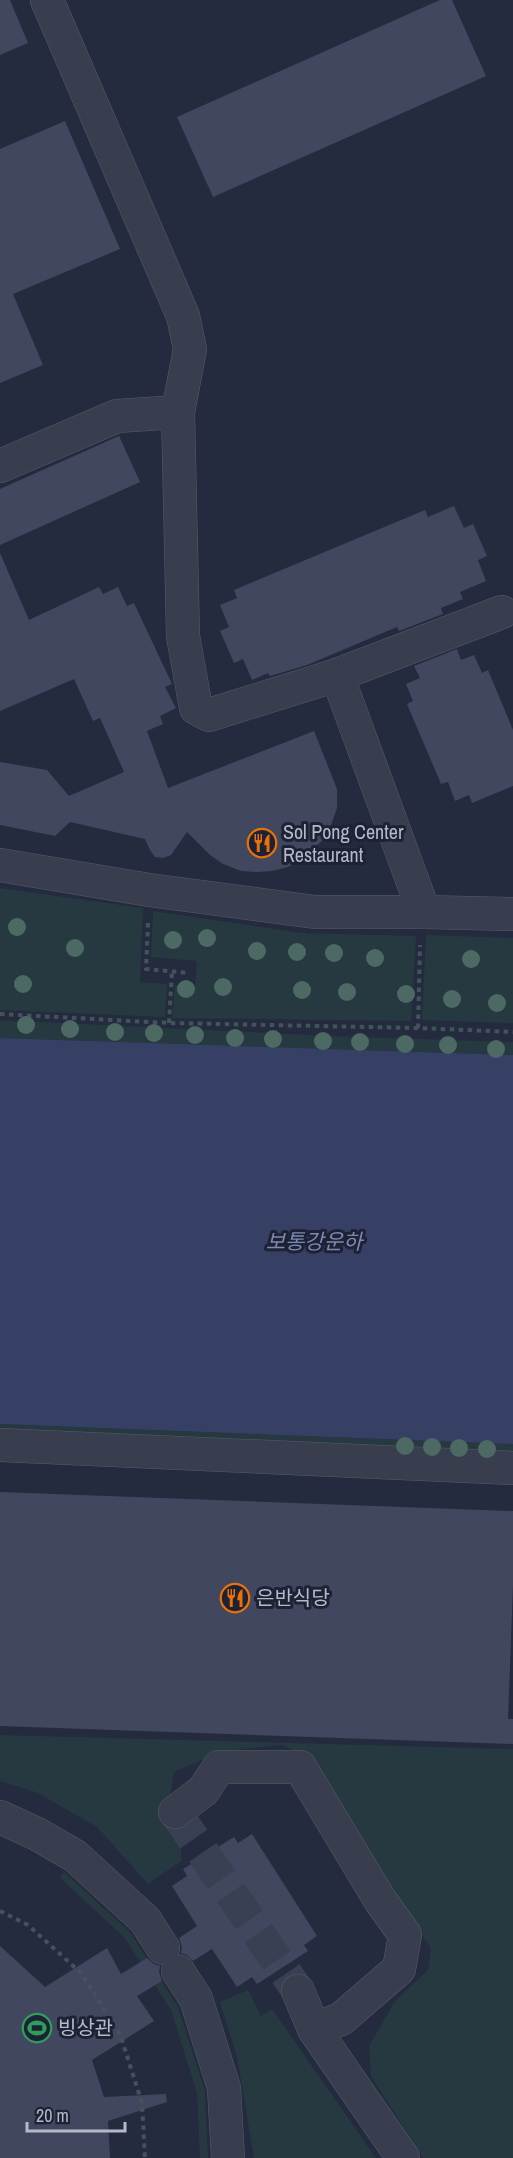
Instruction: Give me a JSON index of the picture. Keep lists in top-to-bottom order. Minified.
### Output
{"water":["보통강운하"],"places":{"restaurant":["Sol Pong Center Restaurant","은반식당"],"sports":["빙상관"]},"scale_bar":"20 m"}
